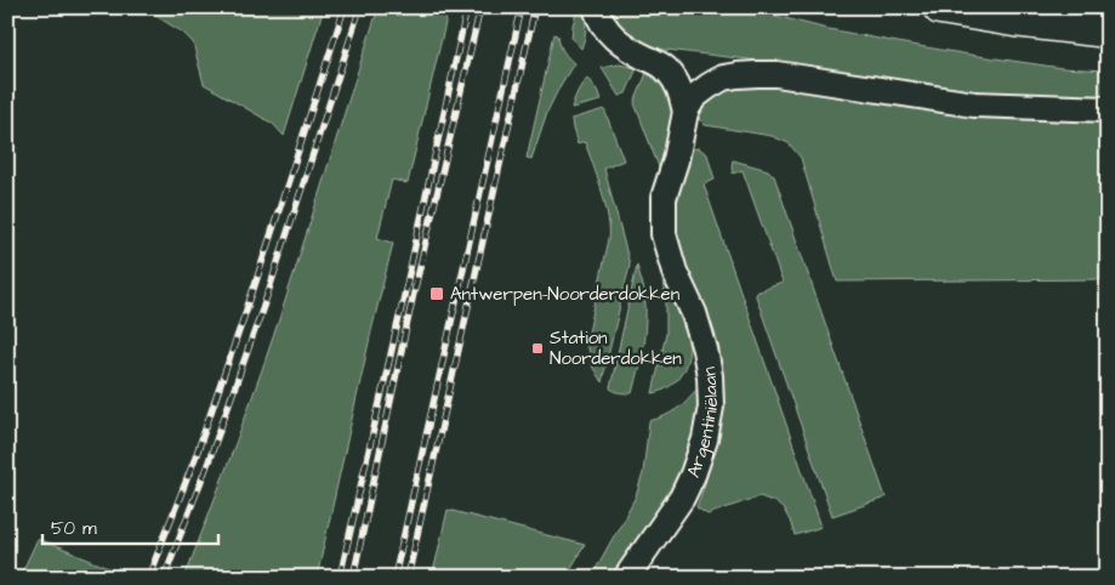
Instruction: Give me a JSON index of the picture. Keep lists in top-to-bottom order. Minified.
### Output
{"streets":{"street":["Argentiniëlaan"]},"places":{"transit":["Antwerpen-Noorderdokken","Station Noorderdokken"]},"scale_bar":"50 m"}
